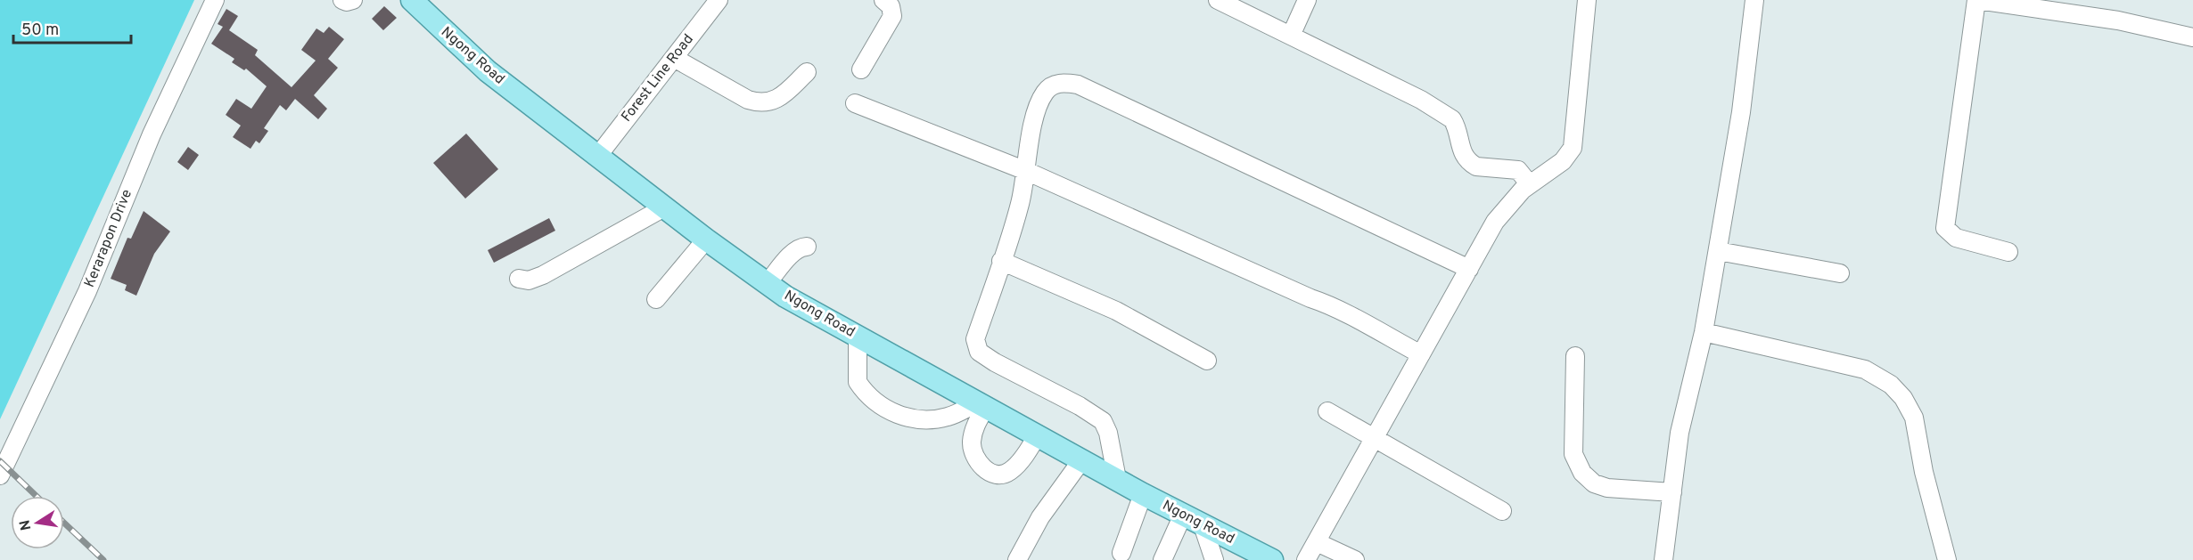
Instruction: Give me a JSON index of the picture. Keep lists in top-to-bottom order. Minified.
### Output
{"streets":{"main road":["Ngong Road"],"street":["Forest Line Road","Kerarapon Drive"]},"crossings":[["Ngong Road","Forest Line Road"]],"scale_bar":"50 m","north":"left"}
